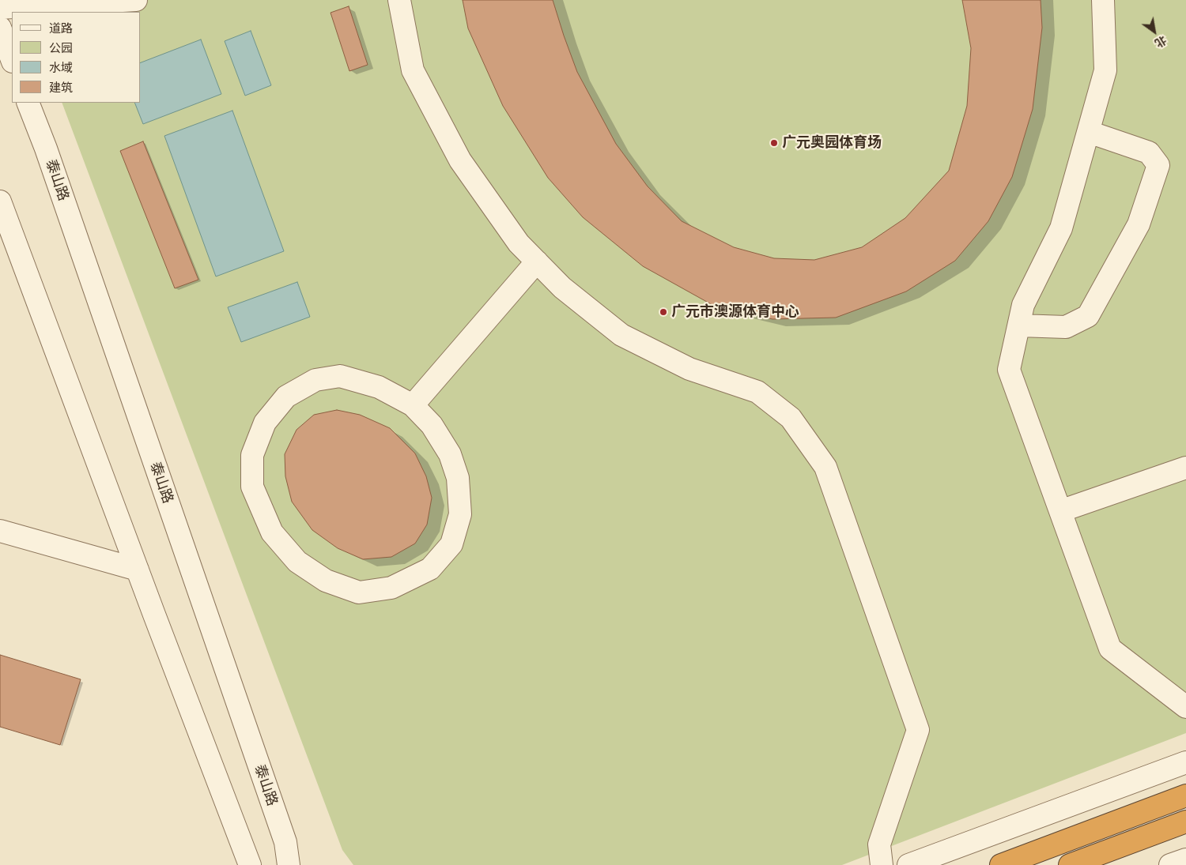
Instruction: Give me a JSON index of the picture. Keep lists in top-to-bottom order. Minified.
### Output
{"streets":{"street":["泰山路"]},"places":["广元奥园体育场","广元市澳源体育中心"],"legend":["道路","公园","水域","建筑"],"north":"bottom right"}
